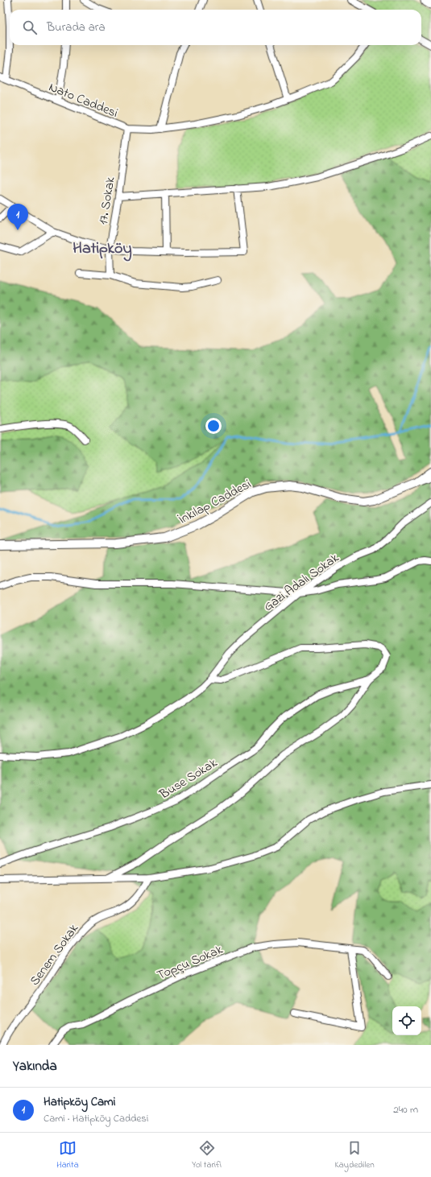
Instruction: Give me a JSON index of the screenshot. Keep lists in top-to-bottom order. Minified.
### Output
{"streets":{"street":["Nato Caddesi","17. Sokak","İnkılap Caddesi","Gazi Adalı Sokak","Buse Sokak","Senem Sokak","Topçu Sokak"]},"crossings":[["Nato Caddesi","17. Sokak"]],"districts":["Hatipköy"],"page":{"search":"Burada ara","pins":"1","heading":"Yakında","list":[{"mark":"1","name":"Hatipköy Cami","note":"Cami · Hatipköy Caddesi","value":"240 m"}],"nav":["Harita","Yol tarifi","Kaydedilen"]}}
